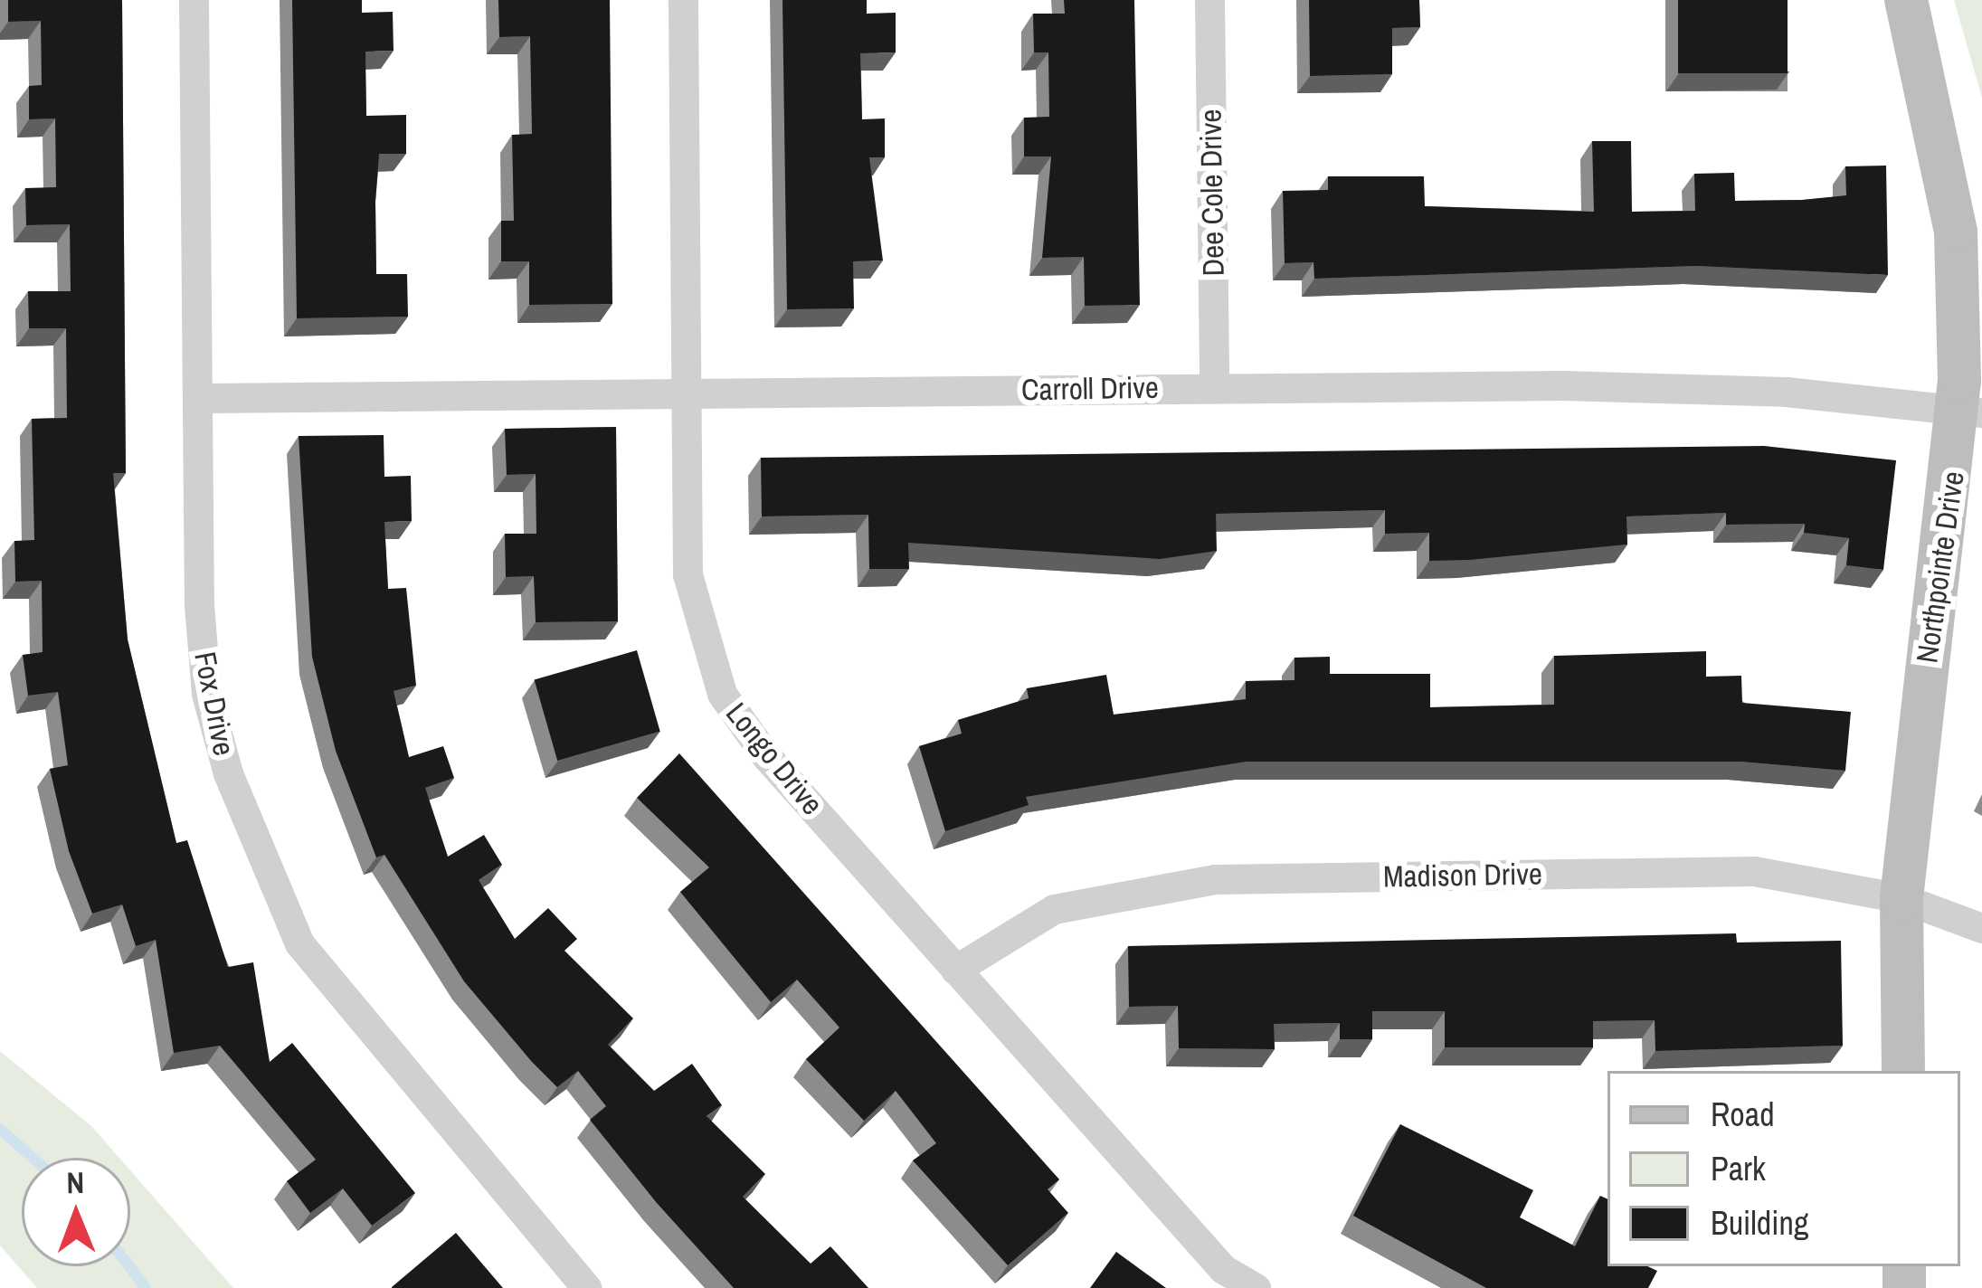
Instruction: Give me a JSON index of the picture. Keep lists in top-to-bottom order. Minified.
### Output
{"streets":{"street":["Dee Cole Drive","Carroll Drive","Northpointe Drive","Fox Drive","Longo Drive","Madison Drive"]},"crossings":[["Dee Cole Drive","Carroll Drive"],["Carroll Drive","Northpointe Drive"],["Carroll Drive","Fox Drive"],["Carroll Drive","Longo Drive"],["Northpointe Drive","Madison Drive"],["Longo Drive","Madison Drive"]],"legend":["Road","Park","Building"],"north":"top"}
